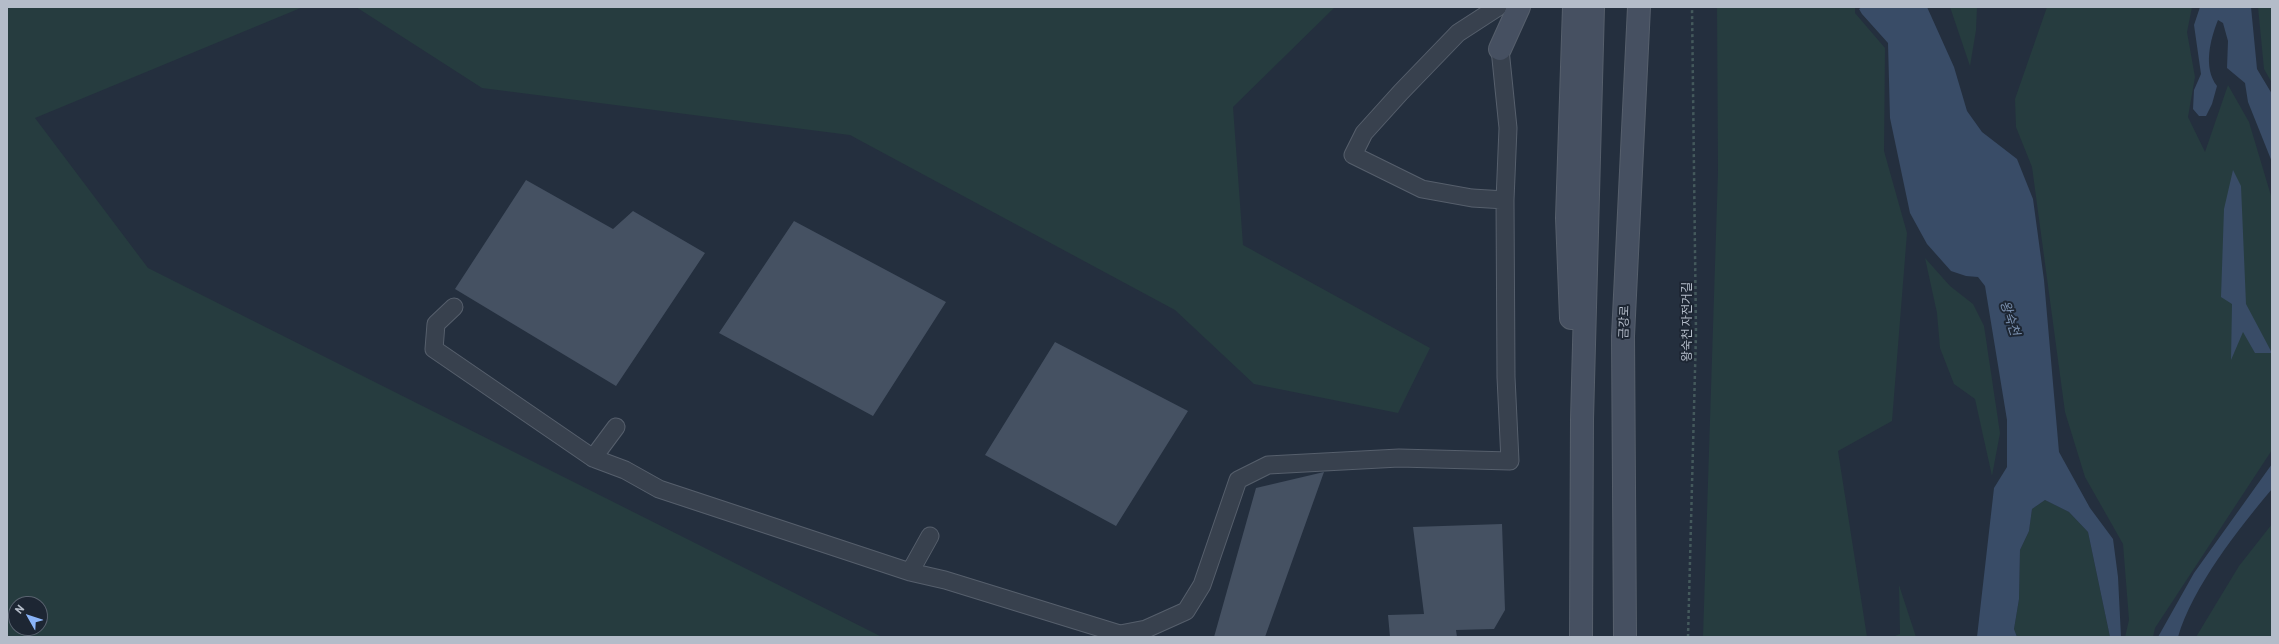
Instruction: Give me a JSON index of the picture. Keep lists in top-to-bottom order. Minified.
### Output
{"streets":{"main road":["금강로"],"path":["왕숙천 자전거길"]},"water":["왕숙천"],"north":"top left"}
